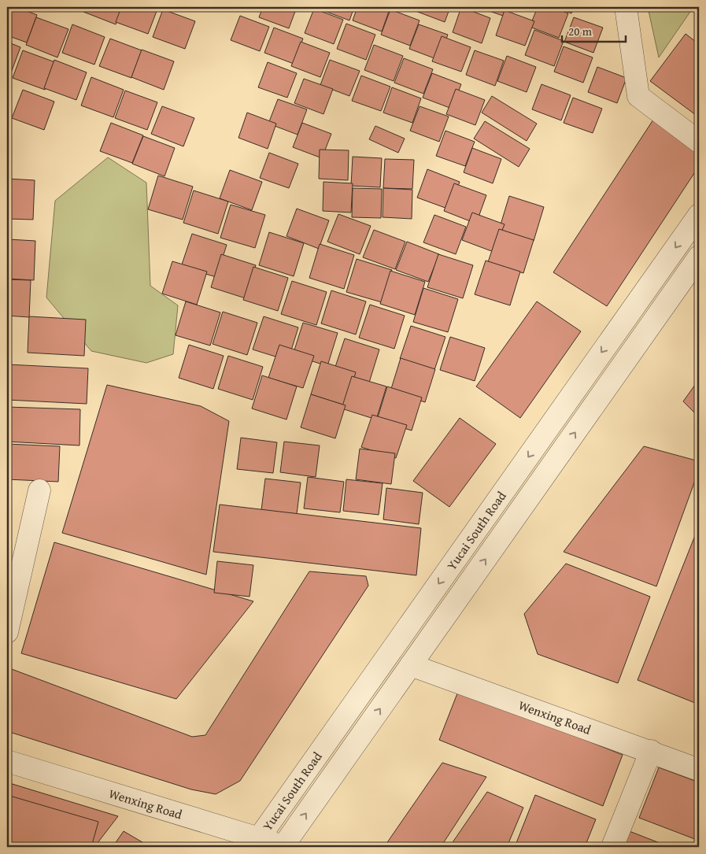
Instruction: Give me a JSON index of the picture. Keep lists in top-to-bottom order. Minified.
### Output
{"streets":{"street":["Yucai South Road","Wenxing Road"]},"crossings":[["Yucai South Road","Wenxing Road"]],"scale_bar":"20 m"}
